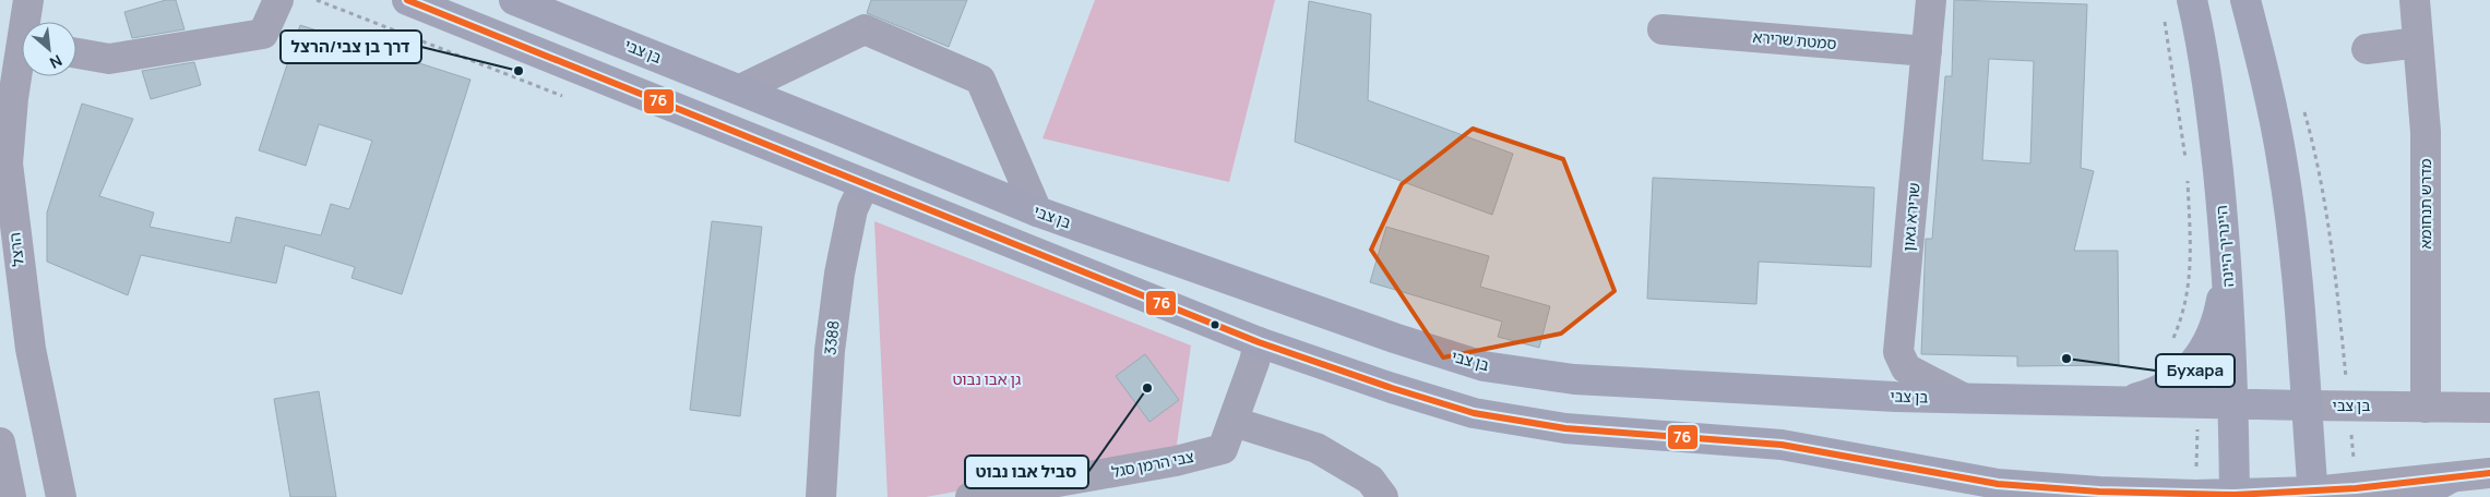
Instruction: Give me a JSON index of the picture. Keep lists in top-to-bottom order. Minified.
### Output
{"streets":{"main road":["בן צבי","היינריך היינה"],"street":["סמטת שרירא","מדרש תנחומא","שרירא גאון","הרצל","3388","צבי הרמן סגל"]},"crossings":[["סמטת שרירא","שרירא גאון"],["בן צבי","מדרש תנחומא"],["בן צבי","שרירא גאון"],["בן צבי","היינריך היינה"]],"parks":["גן אבו נבוט"],"places":["דרך בן צבי/הרצל","Бухара","סביל אבו נבוט"],"lines":["transit line 76"],"north":"bottom right"}
